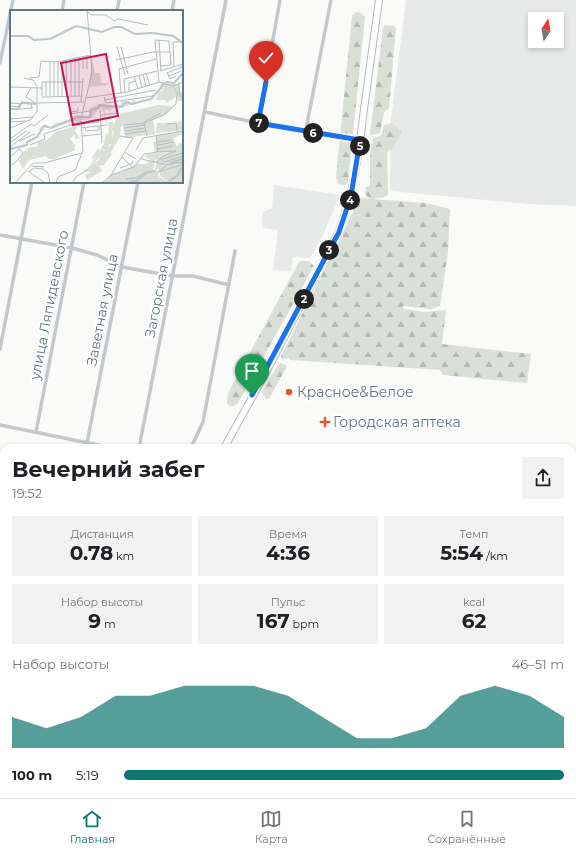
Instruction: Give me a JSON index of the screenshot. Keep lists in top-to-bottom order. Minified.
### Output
{"streets":{"street":["Загорская улица","улица Ляпидевского","Заветная улица"]},"places":{"other":["Красное&Белое"],"health":["Городская аптека"]},"north":"top","page":{"pins":["7","6","5","4","3","2"],"heading":["Вечерний забег","19:52"],"stats":[["Дистанция","0.78 km"],["Время","4:36"],["Темп","5:54 /km"],["Набор высоты","9 m"],["Пульс","167 bpm"],["kcal","62"]],"chart":["Набор высоты","46–51 m"],"list":[{"name":"100 m","note":"5:19"}],"tabs":["Главная","Карта","Сохранённые"]}}
